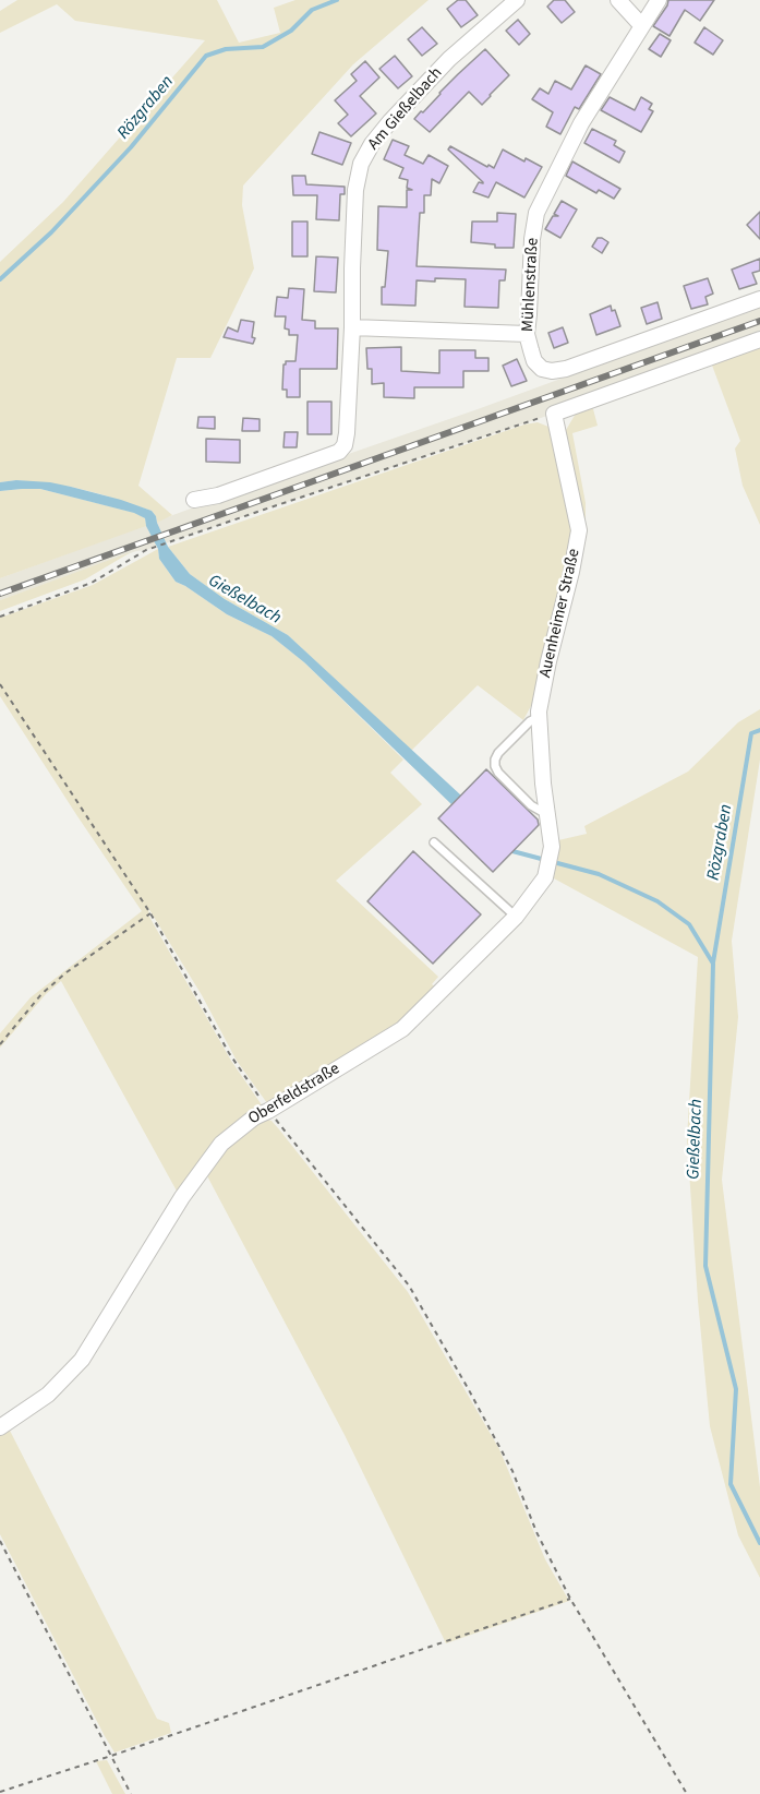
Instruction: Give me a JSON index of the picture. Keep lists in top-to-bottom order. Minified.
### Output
{"streets":{"street":["Am Gießelbach","Mühlenstraße","Auenheimer Straße","Oberfeldstraße"]},"crossings":[["Auenheimer Straße","Oberfeldstraße"]],"water":["Rözgraben","Gießelbach"]}
